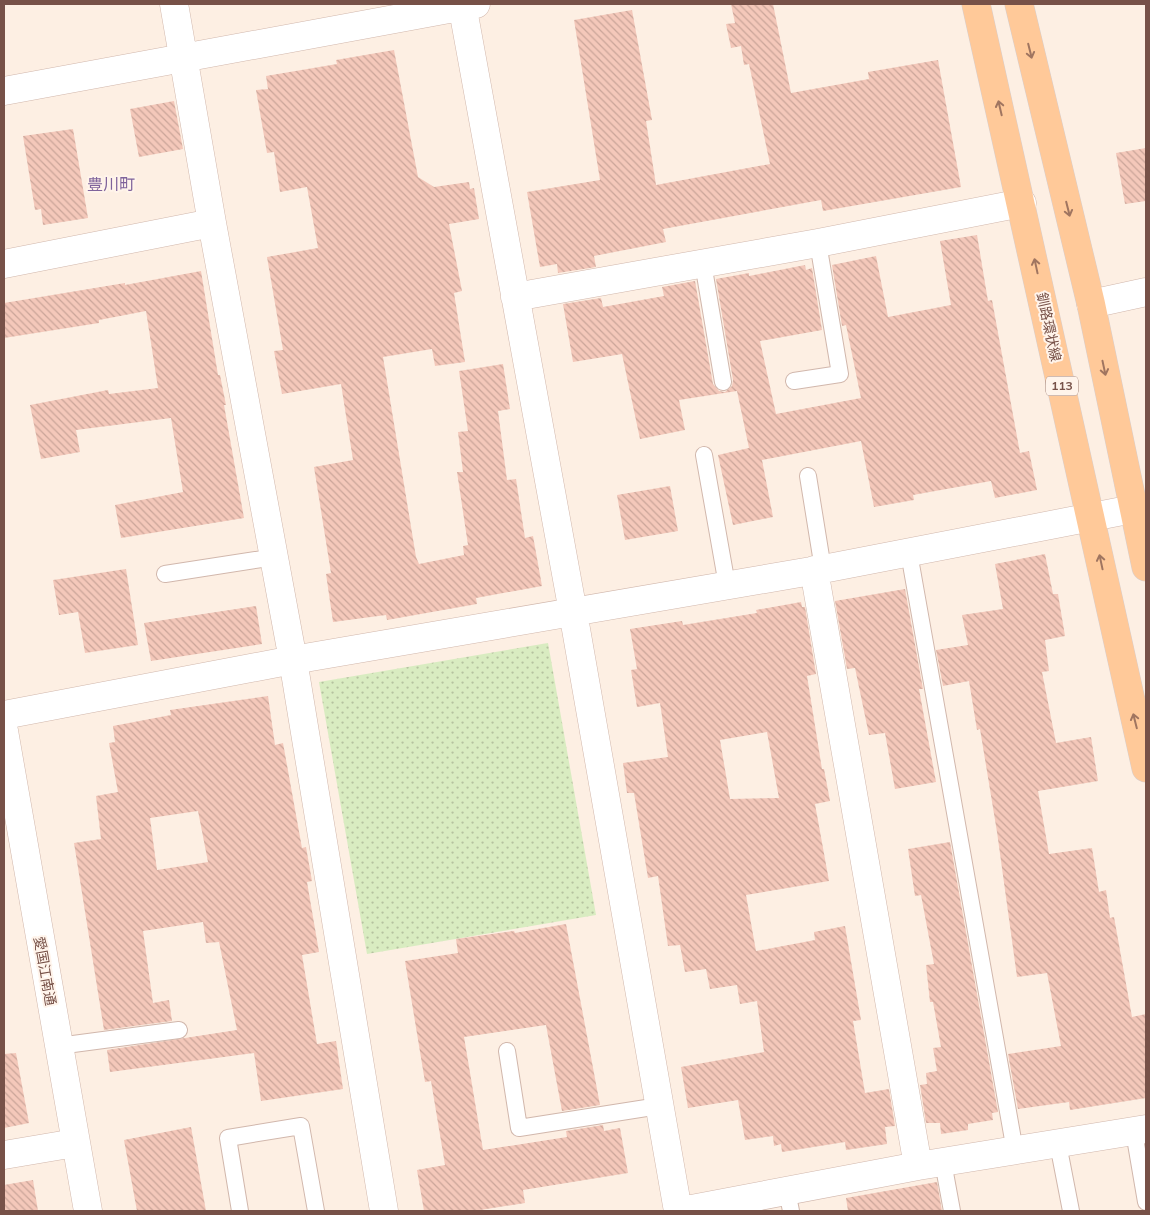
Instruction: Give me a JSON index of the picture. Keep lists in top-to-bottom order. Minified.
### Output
{"streets":{"main road":["釧路環状線","113"],"street":["愛国江南通"]},"districts":["豊川町"]}
